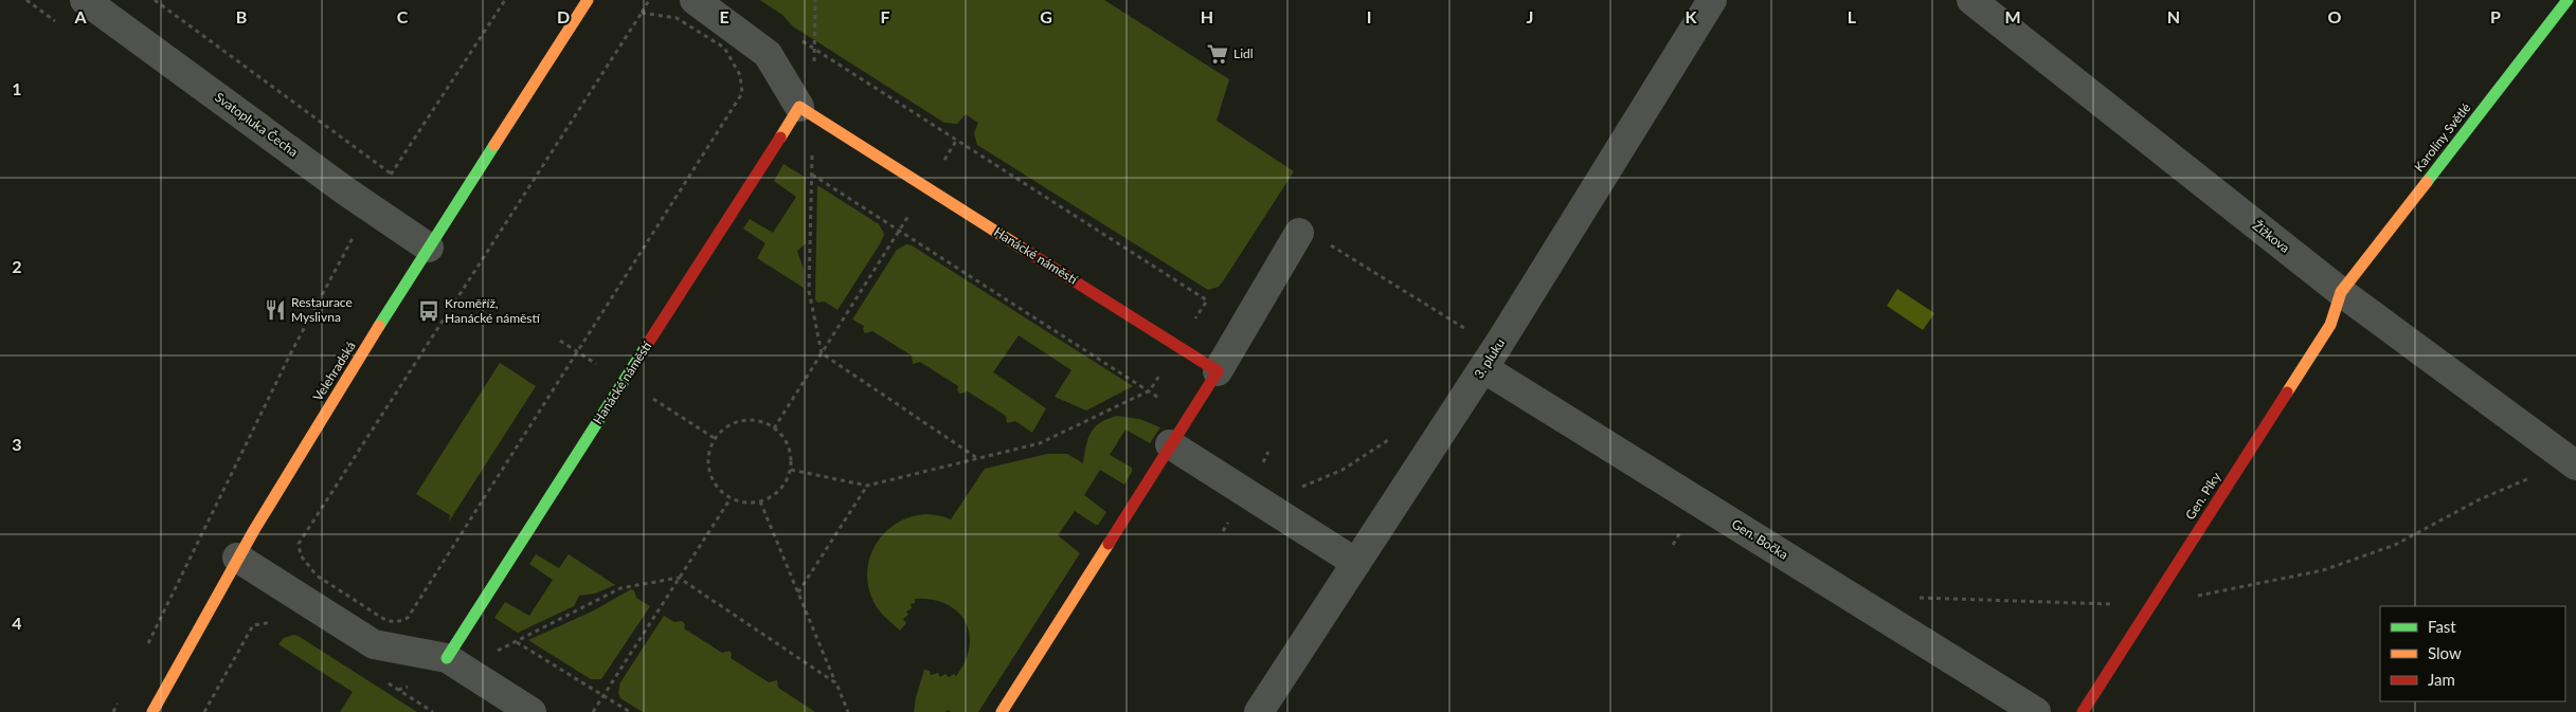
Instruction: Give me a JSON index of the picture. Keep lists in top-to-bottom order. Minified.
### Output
{"streets":{"street":["Svatopluka Čecha","Karolíny Světlé","Žižkova","Hanácké náměstí","3. pluku","Velehradská","Gen. Píky","Gen. Bočka"]},"crossings":[["Svatopluka Čecha","Velehradská"],["Karolíny Světlé","Žižkova"],["Karolíny Světlé","Gen. Píky"],["Žižkova","Gen. Píky"],["3. pluku","Gen. Bočka"]],"places":{"supermarket":["Lidl"],"restaurant":["Restaurace Myslivna"],"bus stop":["Kroměříž, Hanácké náměstí"]},"legend":["Fast","Slow","Jam"],"grid":{"columns":["A","B","C","D","E","F","G","H","I","J","K","L","M","N","O","P"],"rows":["1","2","3","4"]}}
